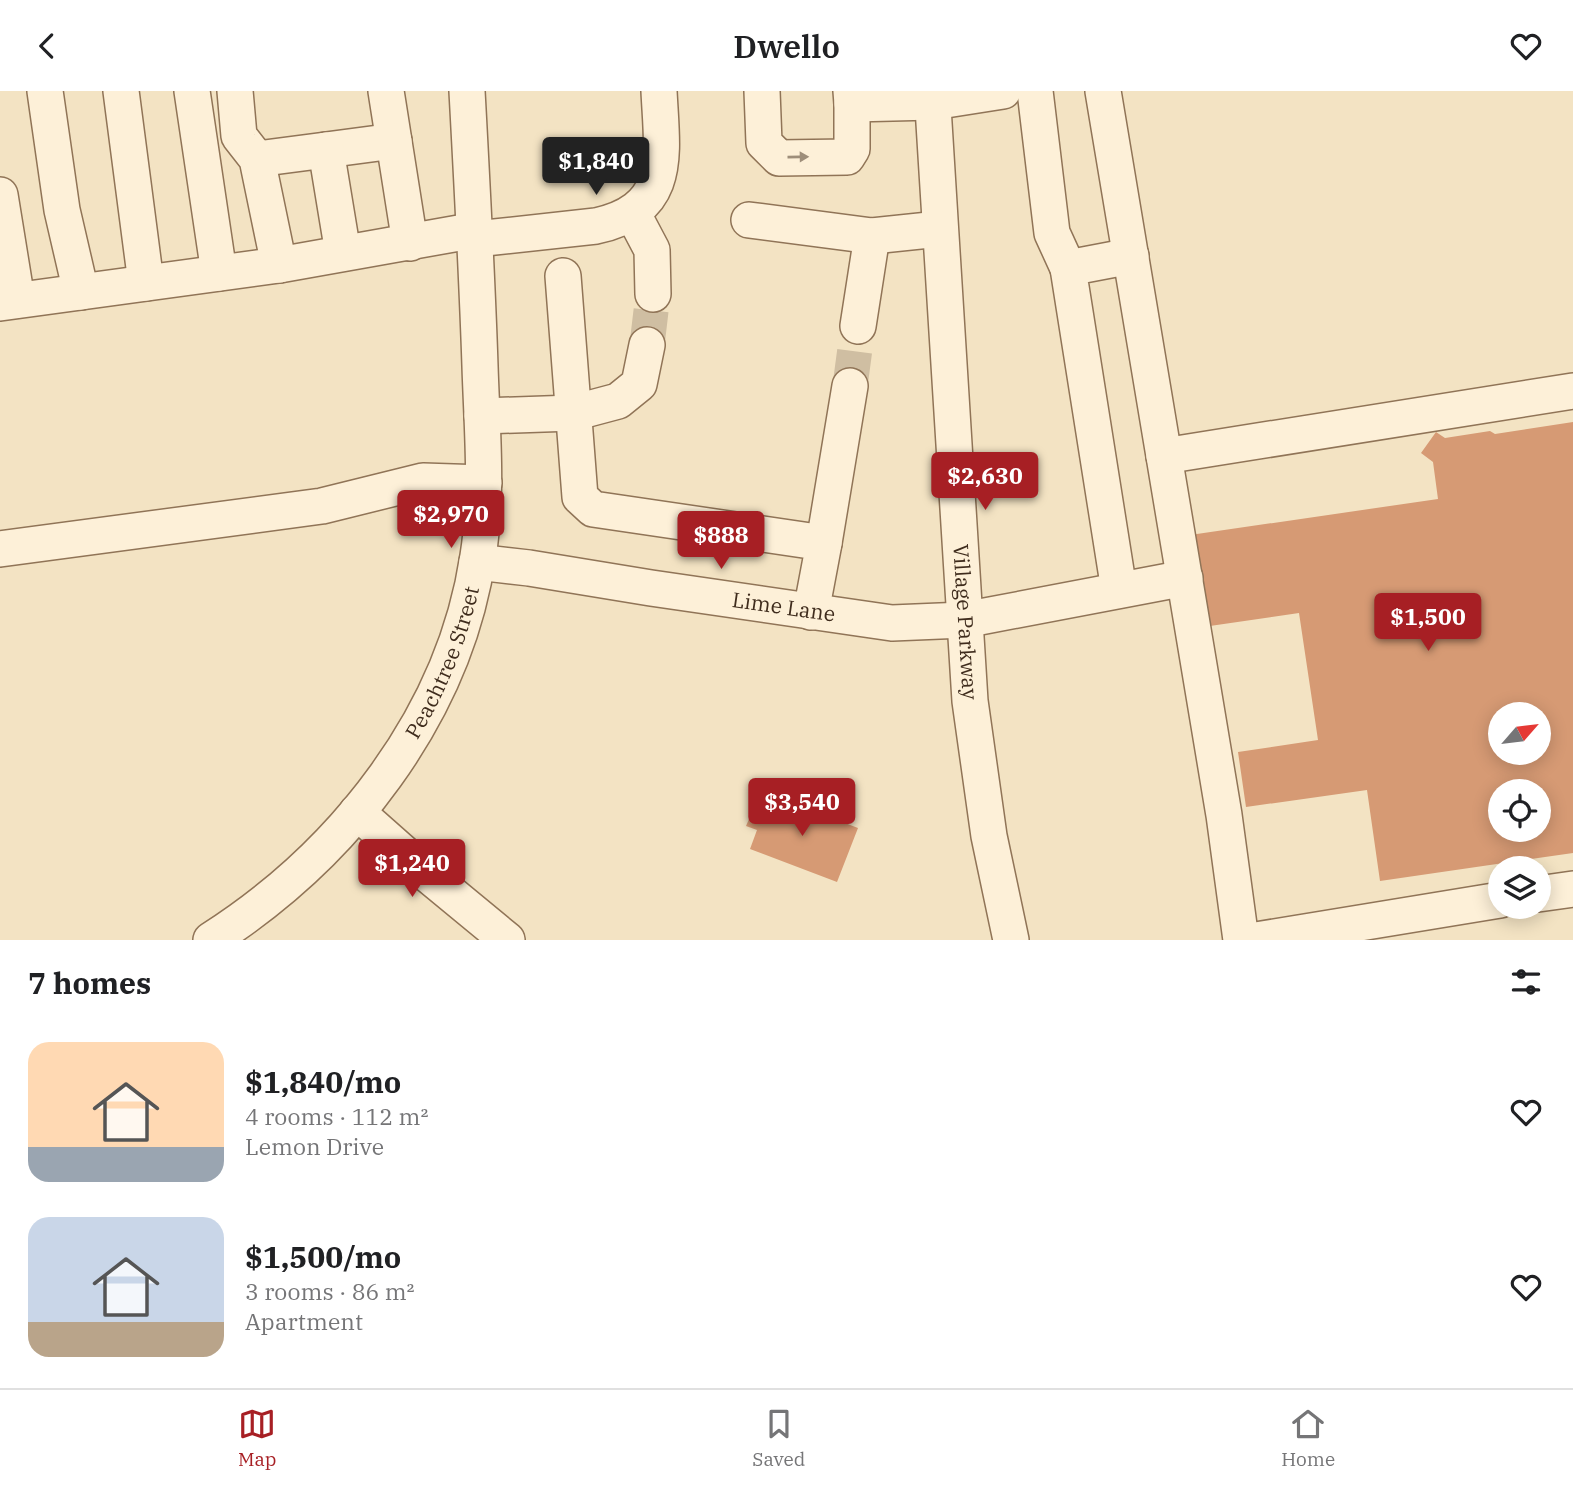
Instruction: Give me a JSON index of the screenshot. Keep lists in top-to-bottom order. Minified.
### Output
{"streets":{"street":["Lime Lane","Village Parkway","Peachtree Street"]},"crossings":[["Lime Lane","Village Parkway"],["Lime Lane","Peachtree Street"]],"north":"top right","page":{"header":"Dwello","price":["$1,840","$2,630","$2,970","$888","$1,500","$3,540","$1,240"],"heading":"7 homes","list":[{"name":"$1,840/mo","note":"4 rooms · 112 m² · Lemon Drive"},{"name":"$1,500/mo","note":"3 rooms · 86 m² · Apartment"}],"tabs":["Map","Saved","Home"]}}
